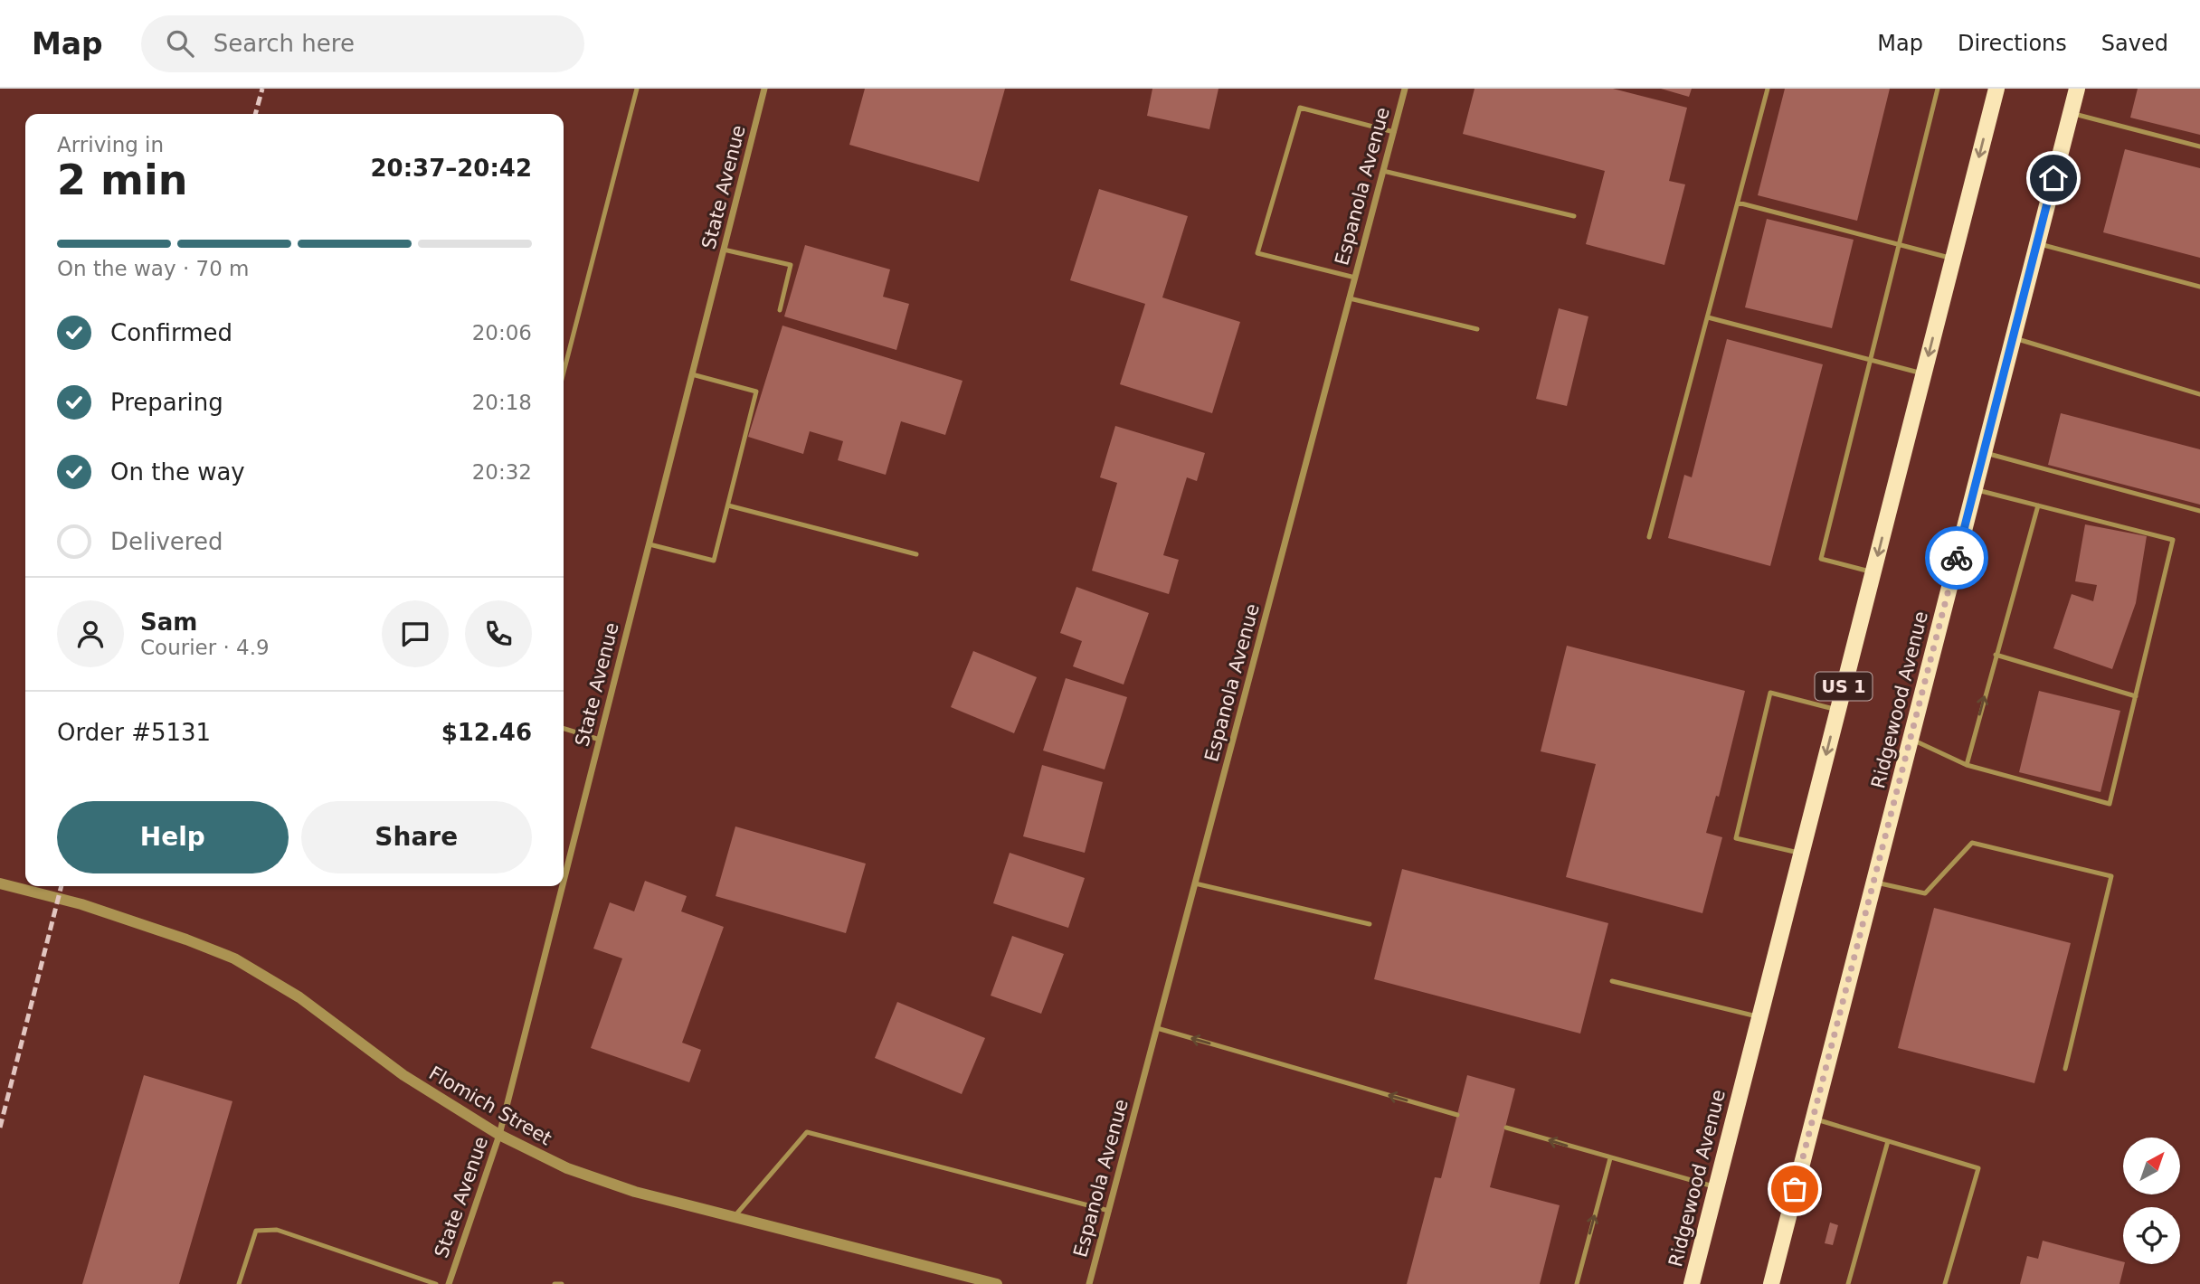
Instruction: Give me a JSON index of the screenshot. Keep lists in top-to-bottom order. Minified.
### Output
{"streets":{"main road":["US 1","Ridgewood Avenue"],"street":["Espanola Avenue","State Avenue","Flomich Street"]},"crossings":[["State Avenue","Flomich Street"]],"north":"top right","page":{"header":"Map","search":"Search here","nav":["Map","Directions","Saved"],"heading":["2 min","Arriving in","20:37–20:42"],"panel":["Sam","Courier · 4.9","Order #5131","$12.46"],"bar":"On the way · 70 m","list":[["Confirmed","20:06"],["Preparing","20:18"],["On the way","20:32"],"Delivered"],"buttons":["Help","Share"]}}
